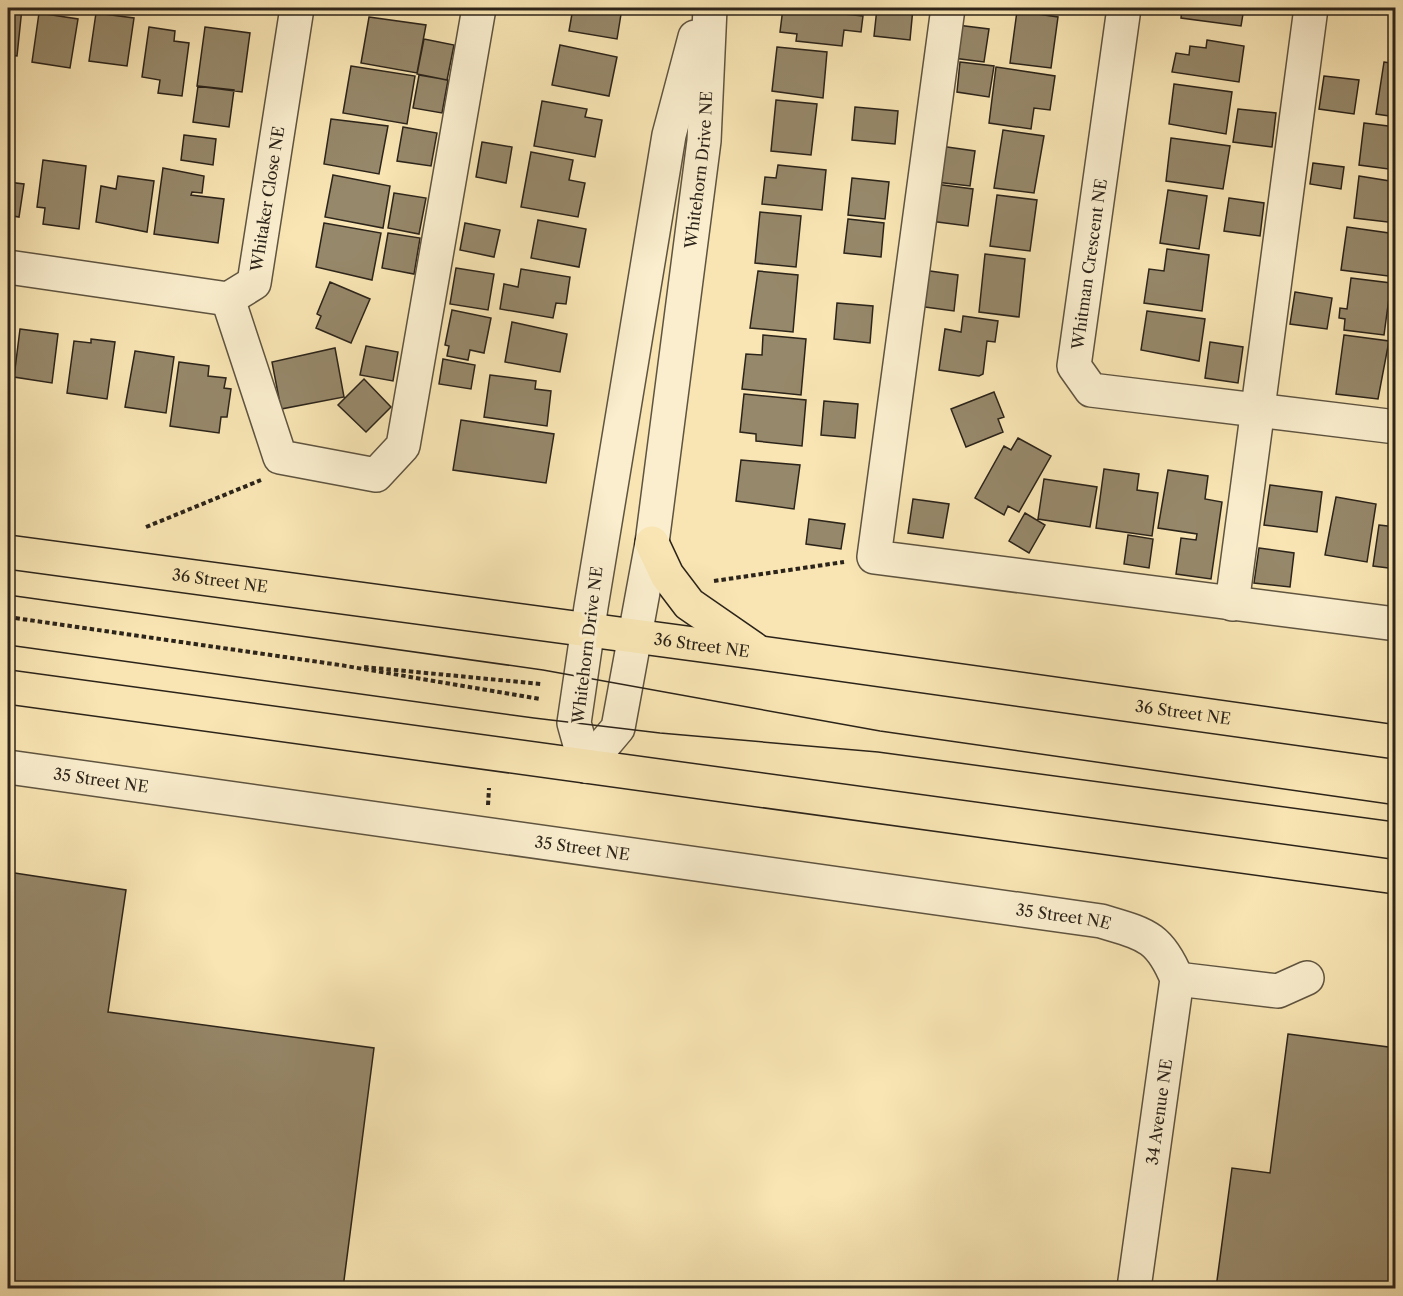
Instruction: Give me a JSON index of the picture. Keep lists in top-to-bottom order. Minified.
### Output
{"streets":{"main road":["36 Street NE"],"street":["Whitehorn Drive NE","Whitaker Close NE","Whitman Crescent NE","35 Street NE","34 Avenue NE"]},"crossings":[["Whitehorn Drive NE","36 Street NE"],["35 Street NE","34 Avenue NE"]]}
